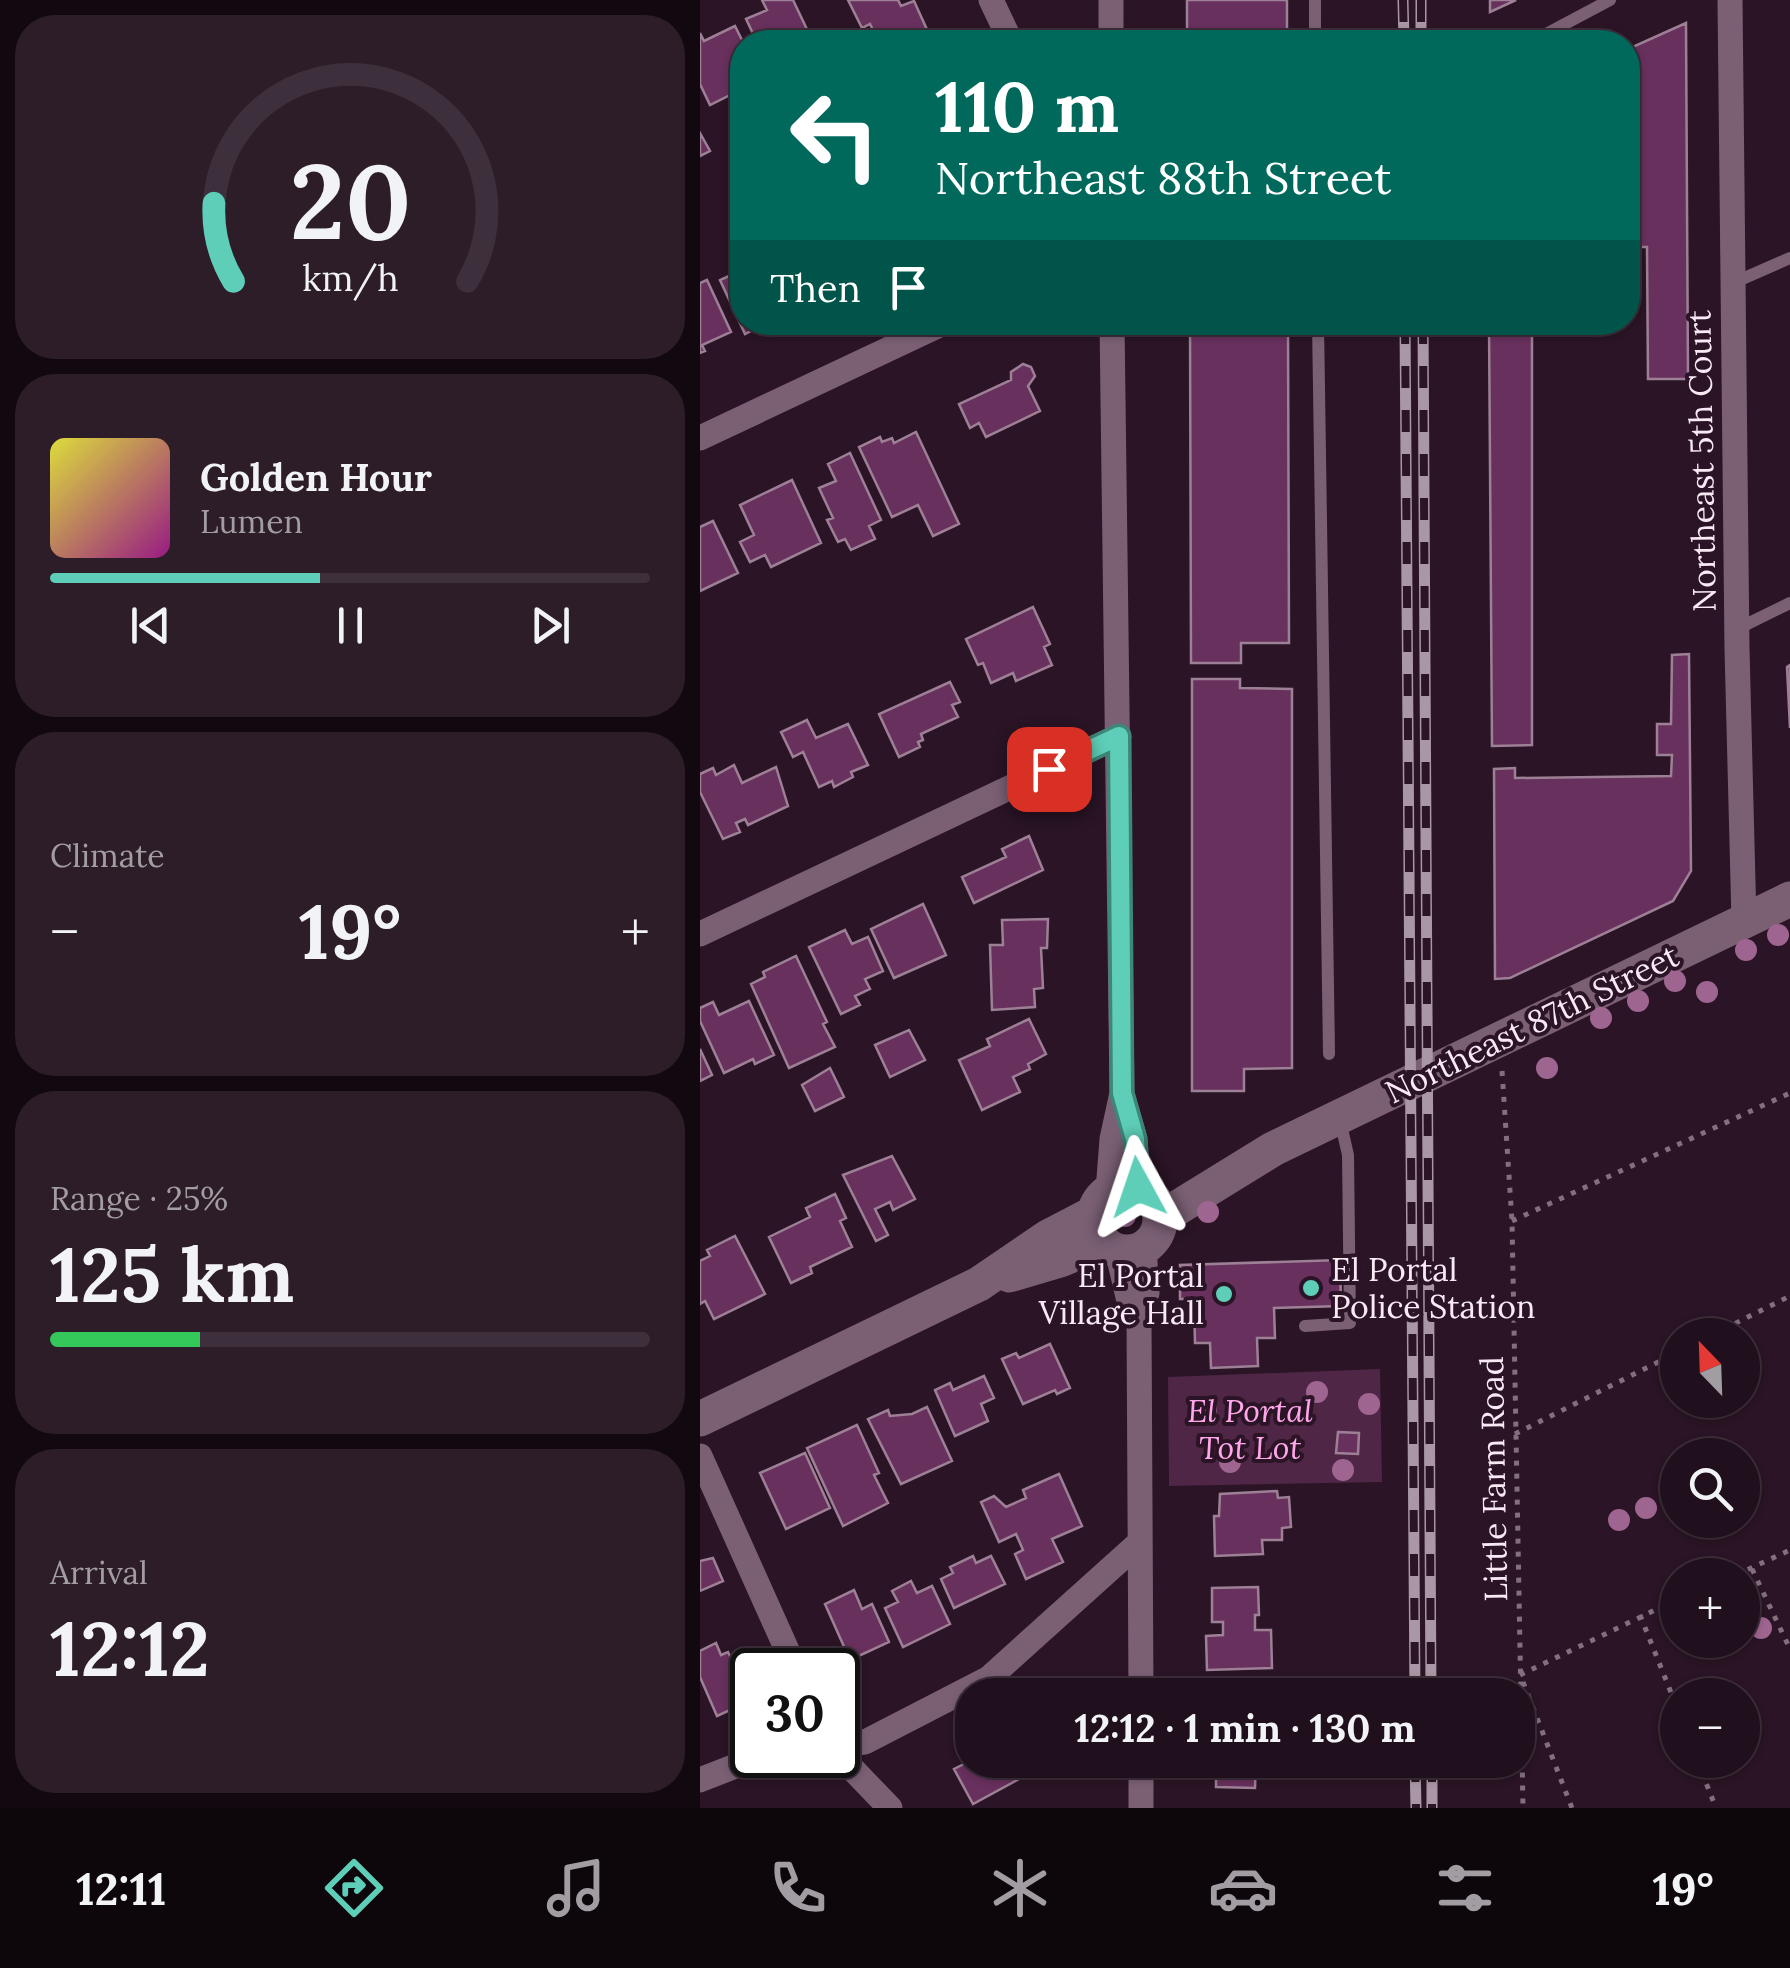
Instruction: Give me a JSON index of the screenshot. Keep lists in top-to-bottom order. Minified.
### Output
{"streets":{"street":["Northeast 5th Court","Northeast 87th Street"],"path":["Little Farm Road"]},"crossings":[["Northeast 5th Court","Northeast 87th Street"]],"parks":["El Portal Tot Lot"],"places":["El Portal Police Station","El Portal Village Hall"],"north":"top left","page":{"turn":["110 m","Northeast 88th Street"],"then":"Then","song":["Golden Hour","Lumen"],"tile":["Climate",["Range · 25%","125 km"],["Arrival","12:12"]],"heat":["−","19°","+"],"map_buttons":["+","−"],"limit":"30","trip":"12:12 · 1 min · 130 m","tabs":["12:11","19°"],"gauge":["20","km/h"]}}
